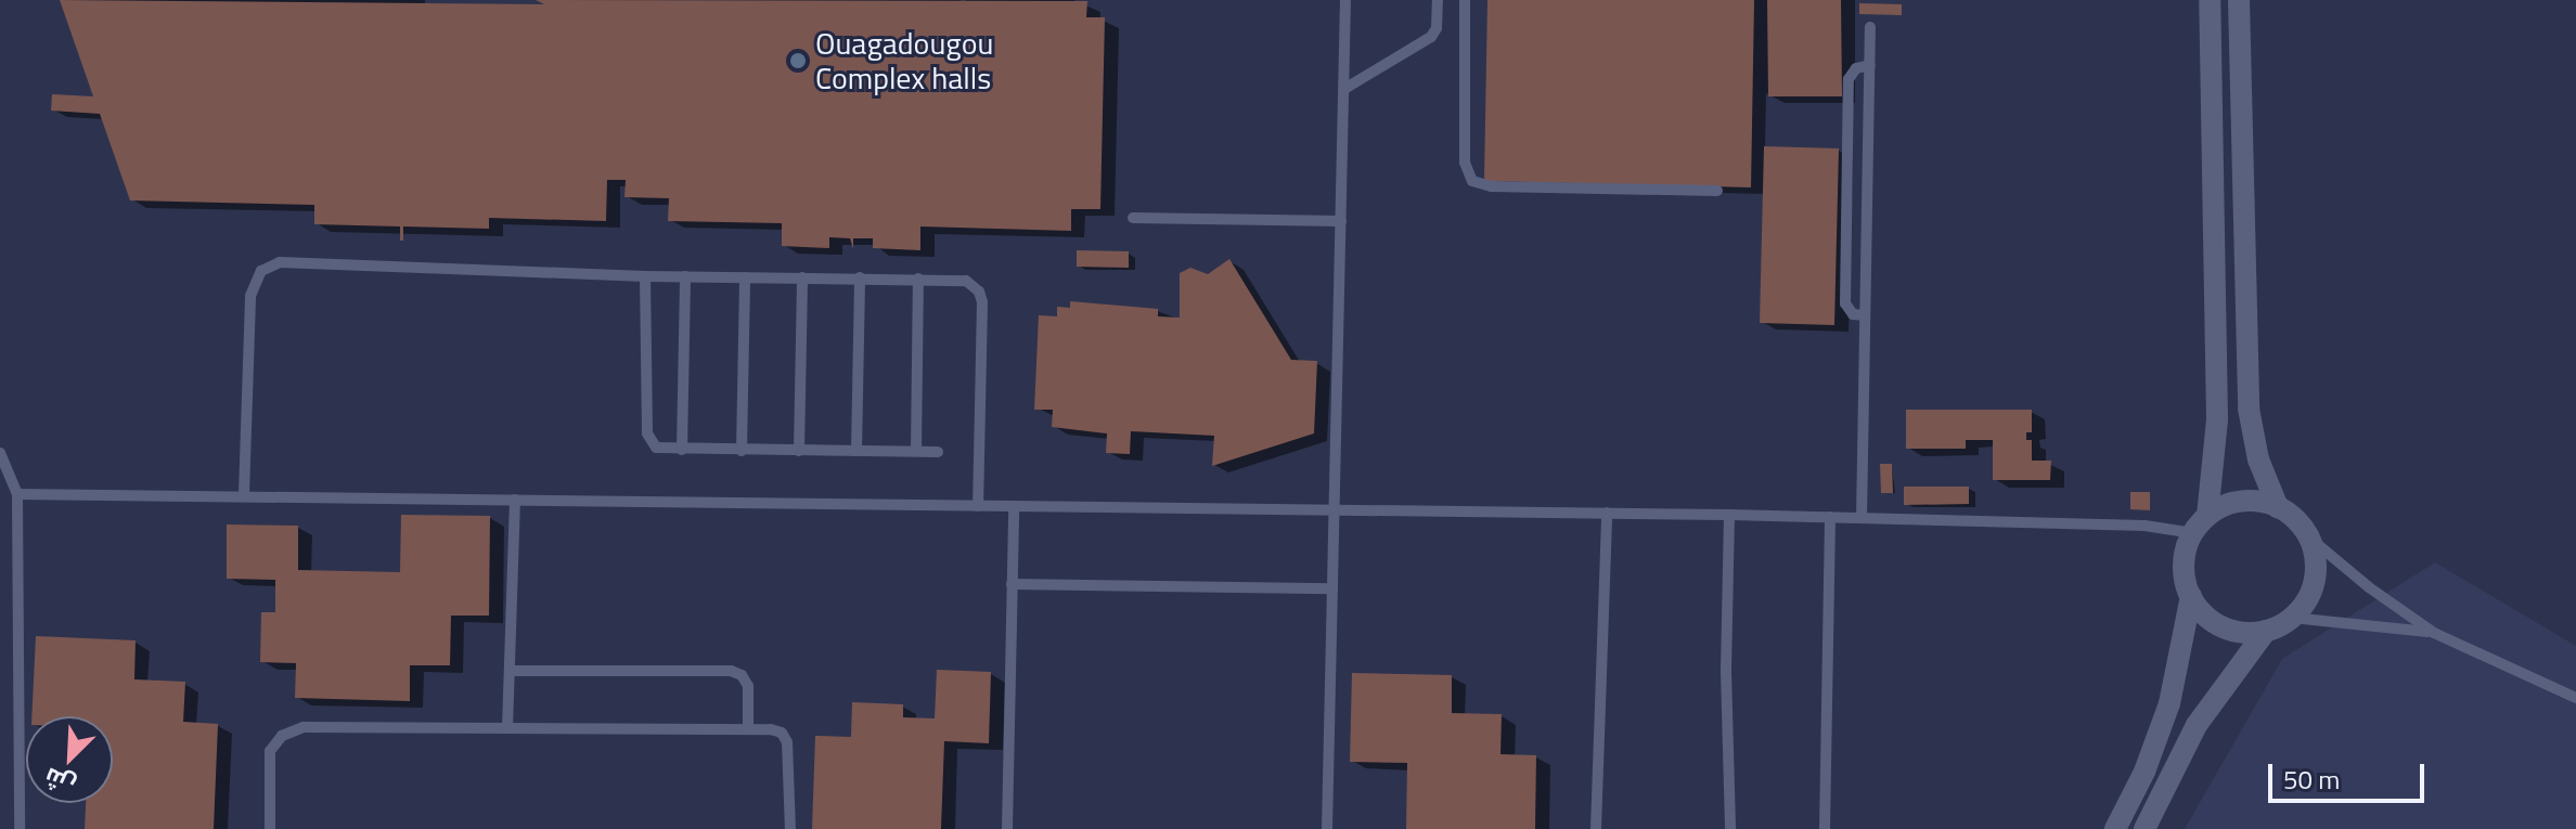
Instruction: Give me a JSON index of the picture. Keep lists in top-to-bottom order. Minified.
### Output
{"places":["Ouagadougou Complex halls"],"scale_bar":"50 m","north":"bottom left"}
